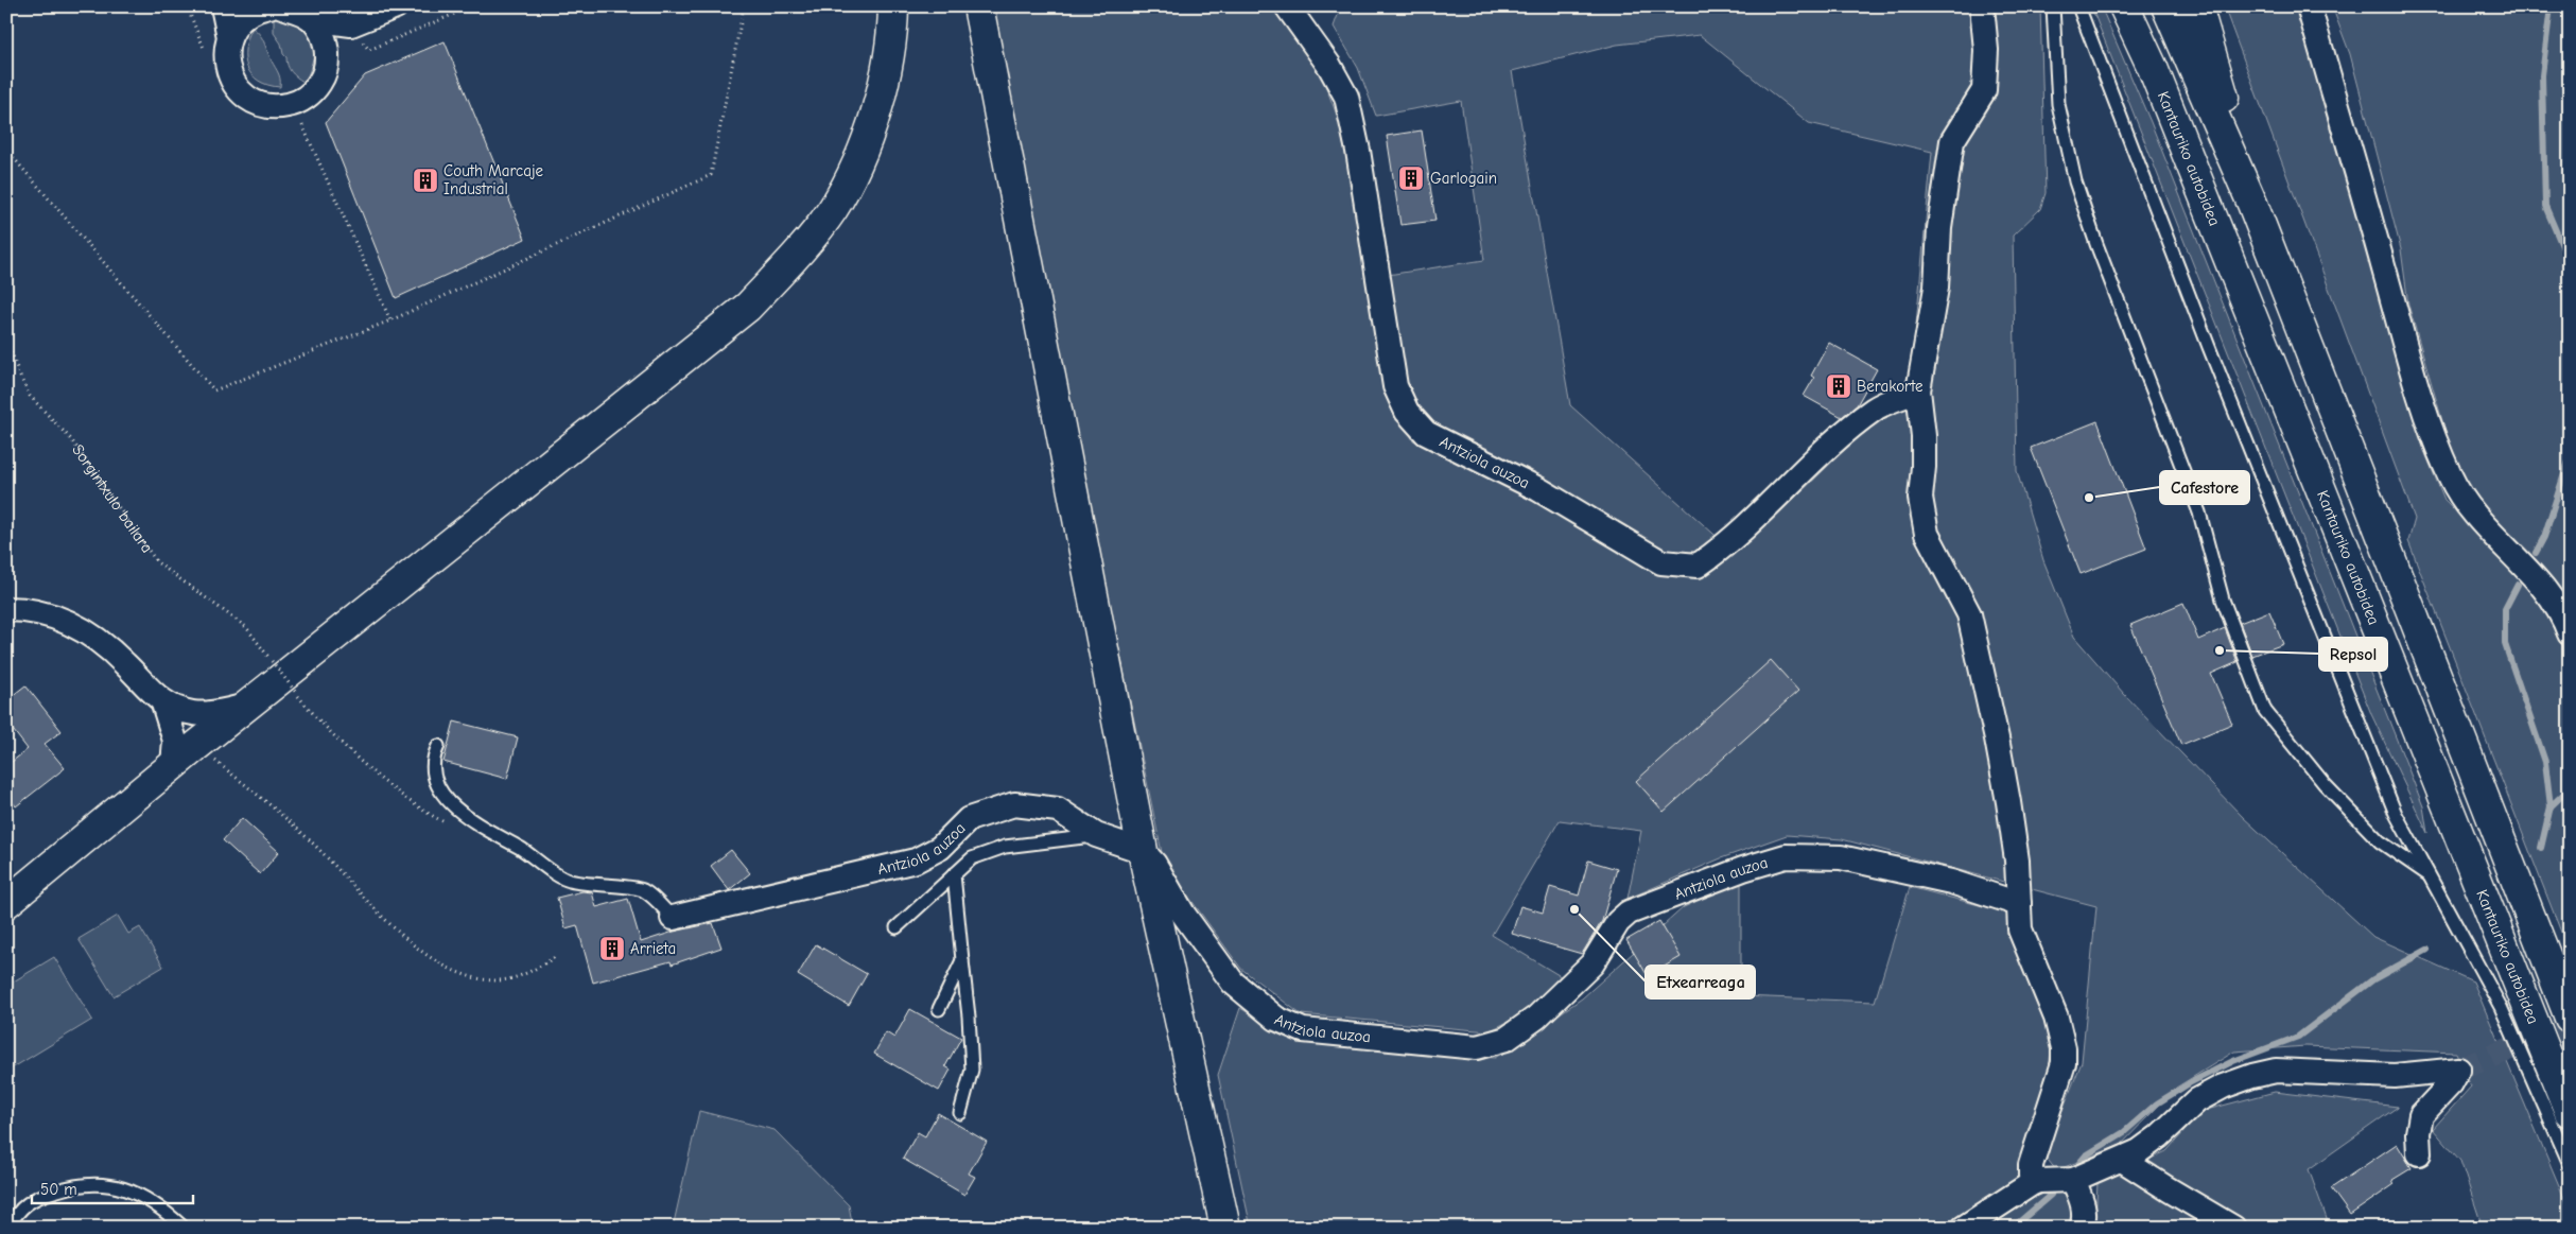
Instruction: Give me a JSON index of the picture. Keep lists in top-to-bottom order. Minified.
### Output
{"streets":{"main road":["Kantauriko autobidea"],"street":["Antziola auzoa"],"path":["Sorgintxulo bailara"]},"places":{"building":["Garlogain","Couth Marcaje Industrial","Berakorte","Arrieta"],"other":["Cafestore","Repsol","Etxearreaga"]},"scale_bar":"50 m"}
